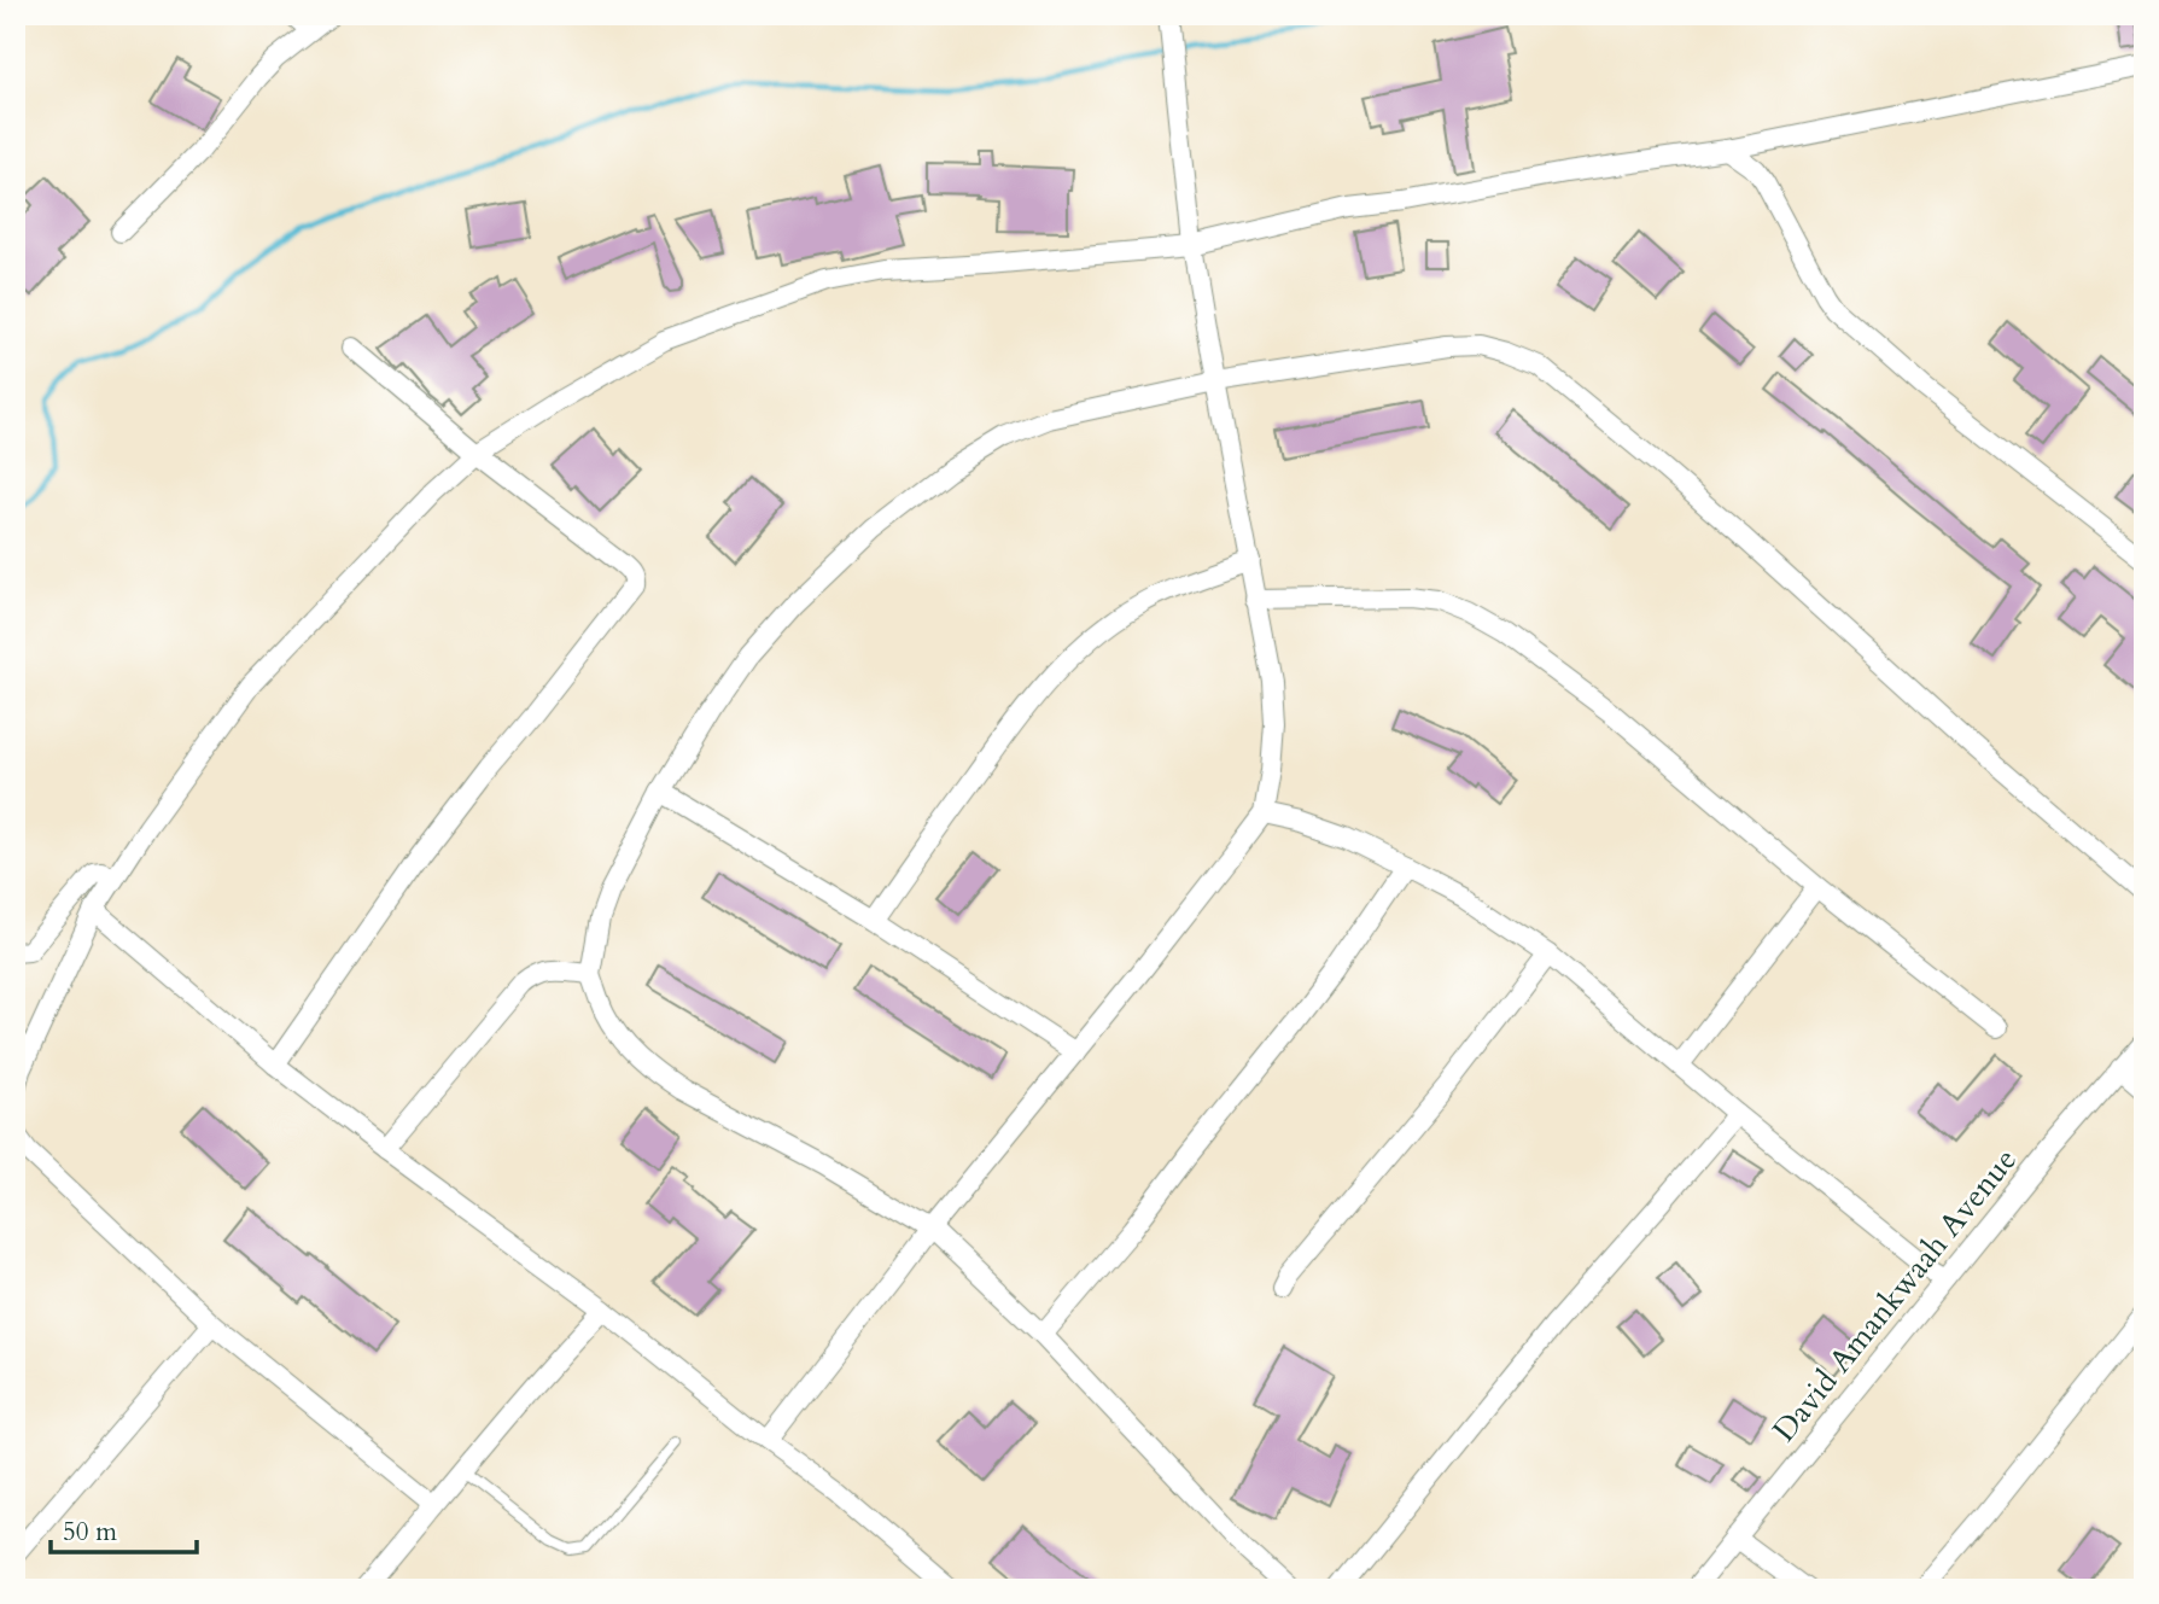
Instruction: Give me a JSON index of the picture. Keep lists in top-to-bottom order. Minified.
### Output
{"streets":{"street":["David Amankwaah Avenue"]},"scale_bar":"50 m"}
